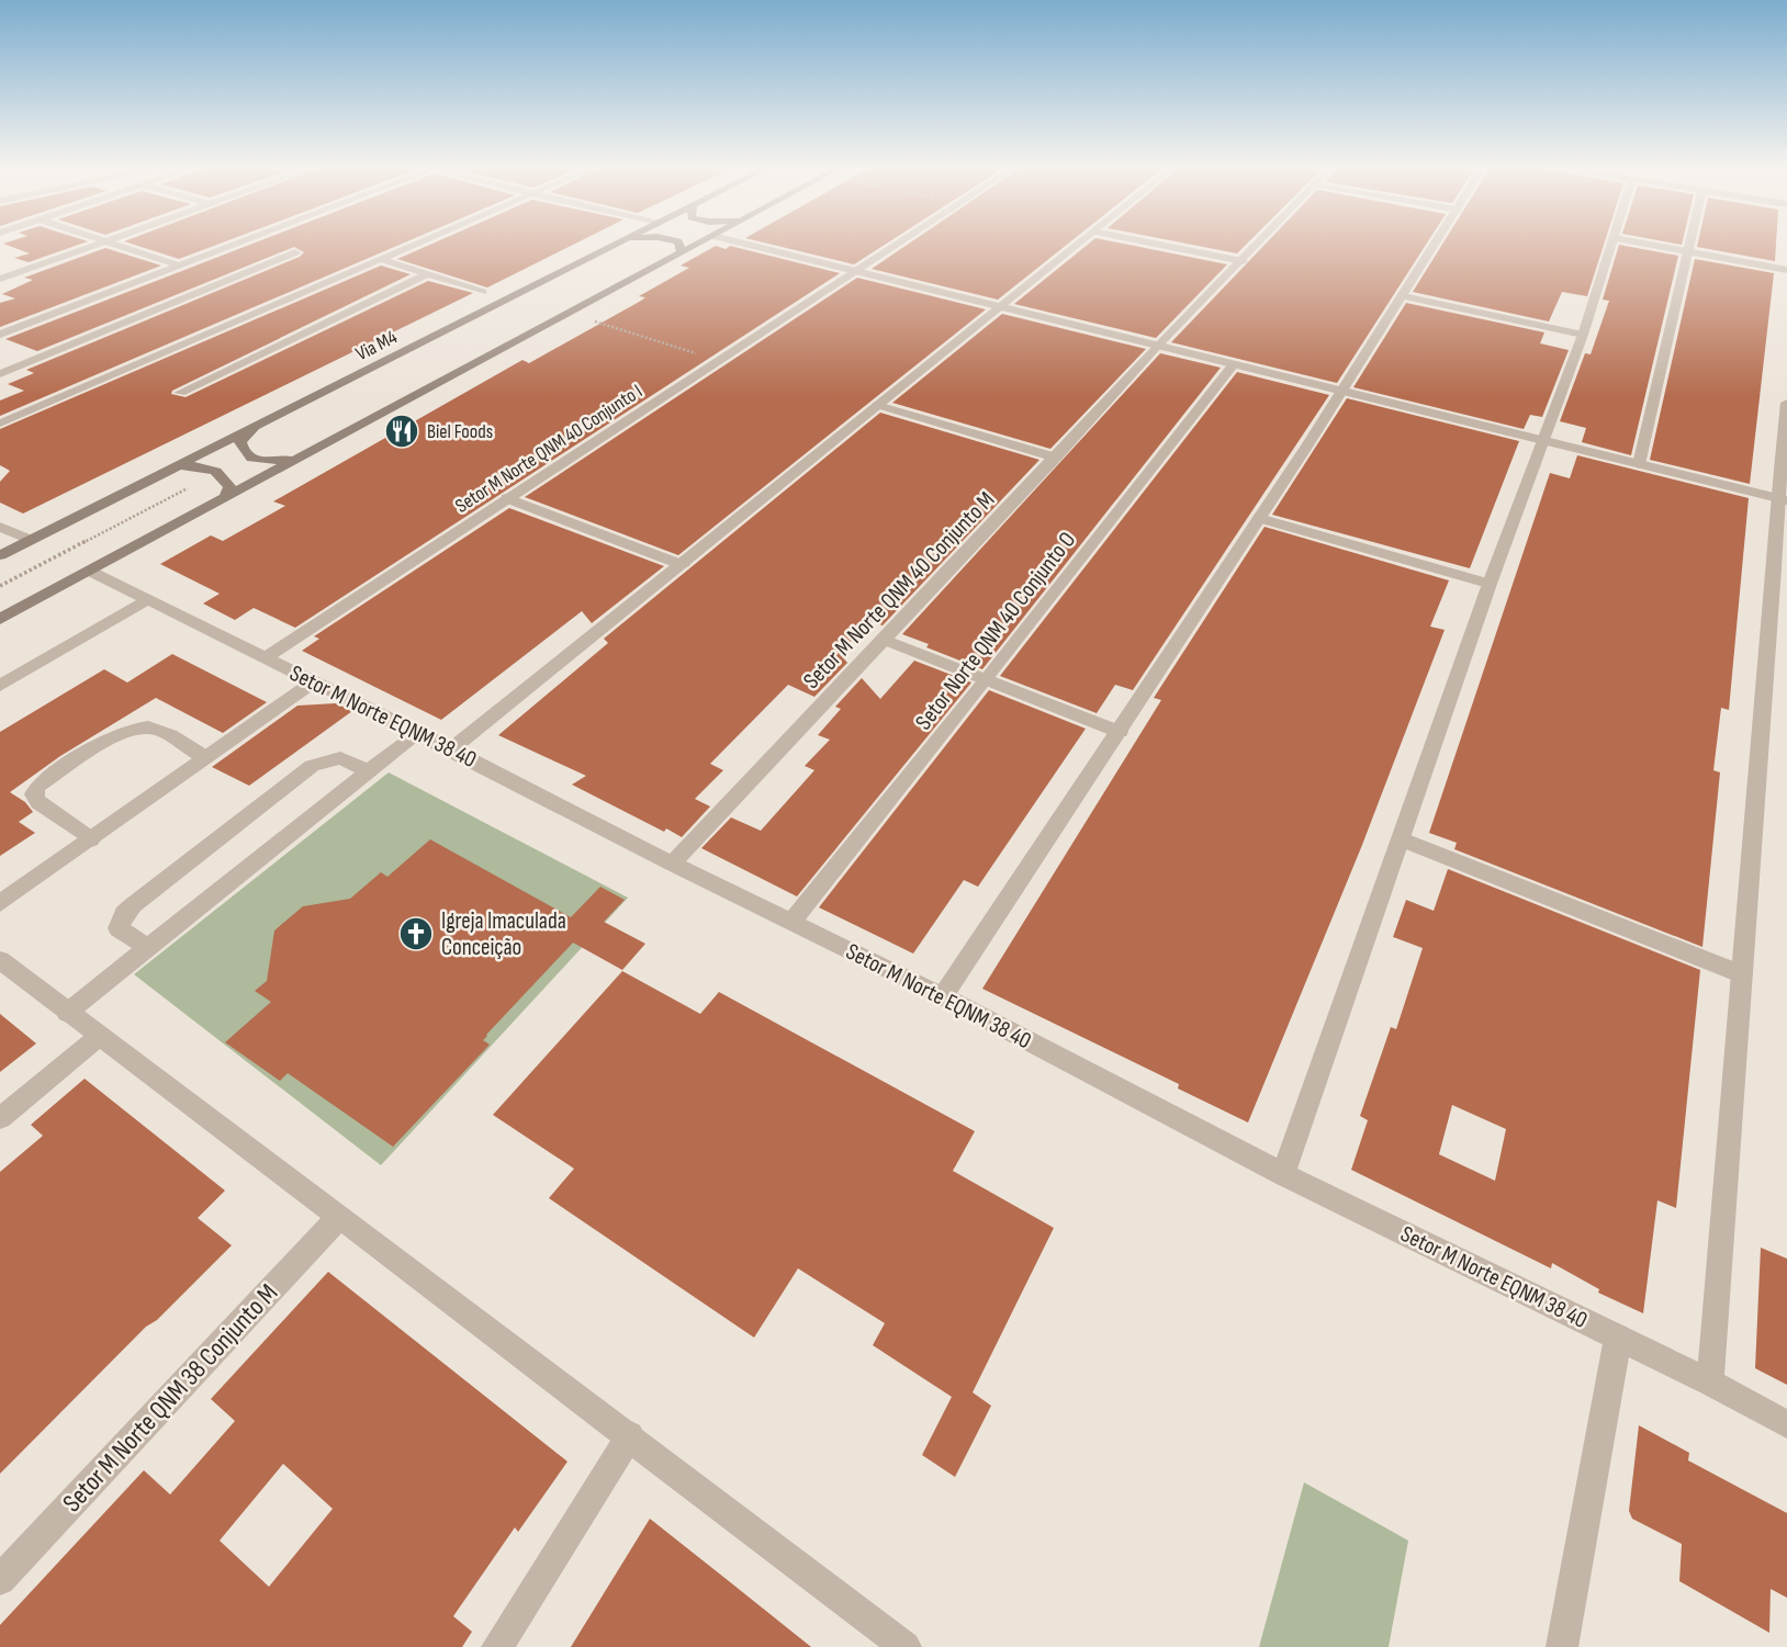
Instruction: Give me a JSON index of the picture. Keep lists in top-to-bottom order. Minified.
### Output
{"streets":{"main road":["Via M4"],"street":["Setor M Norte QNM 40 Conjunto I","Setor M Norte QNM 40 Conjunto M","Setor Norte QNM 40 Conjunto O","Setor M Norte EQNM 38 40","Setor M Norte QNM 38 Conjunto M"]},"crossings":[["Setor M Norte QNM 40 Conjunto I","Setor M Norte EQNM 38 40"],["Setor M Norte QNM 40 Conjunto M","Setor M Norte EQNM 38 40"],["Setor Norte QNM 40 Conjunto O","Setor M Norte EQNM 38 40"]],"places":{"restaurant":["Biel Foods"],"church":["Igreja Imaculada Conceição"]}}
